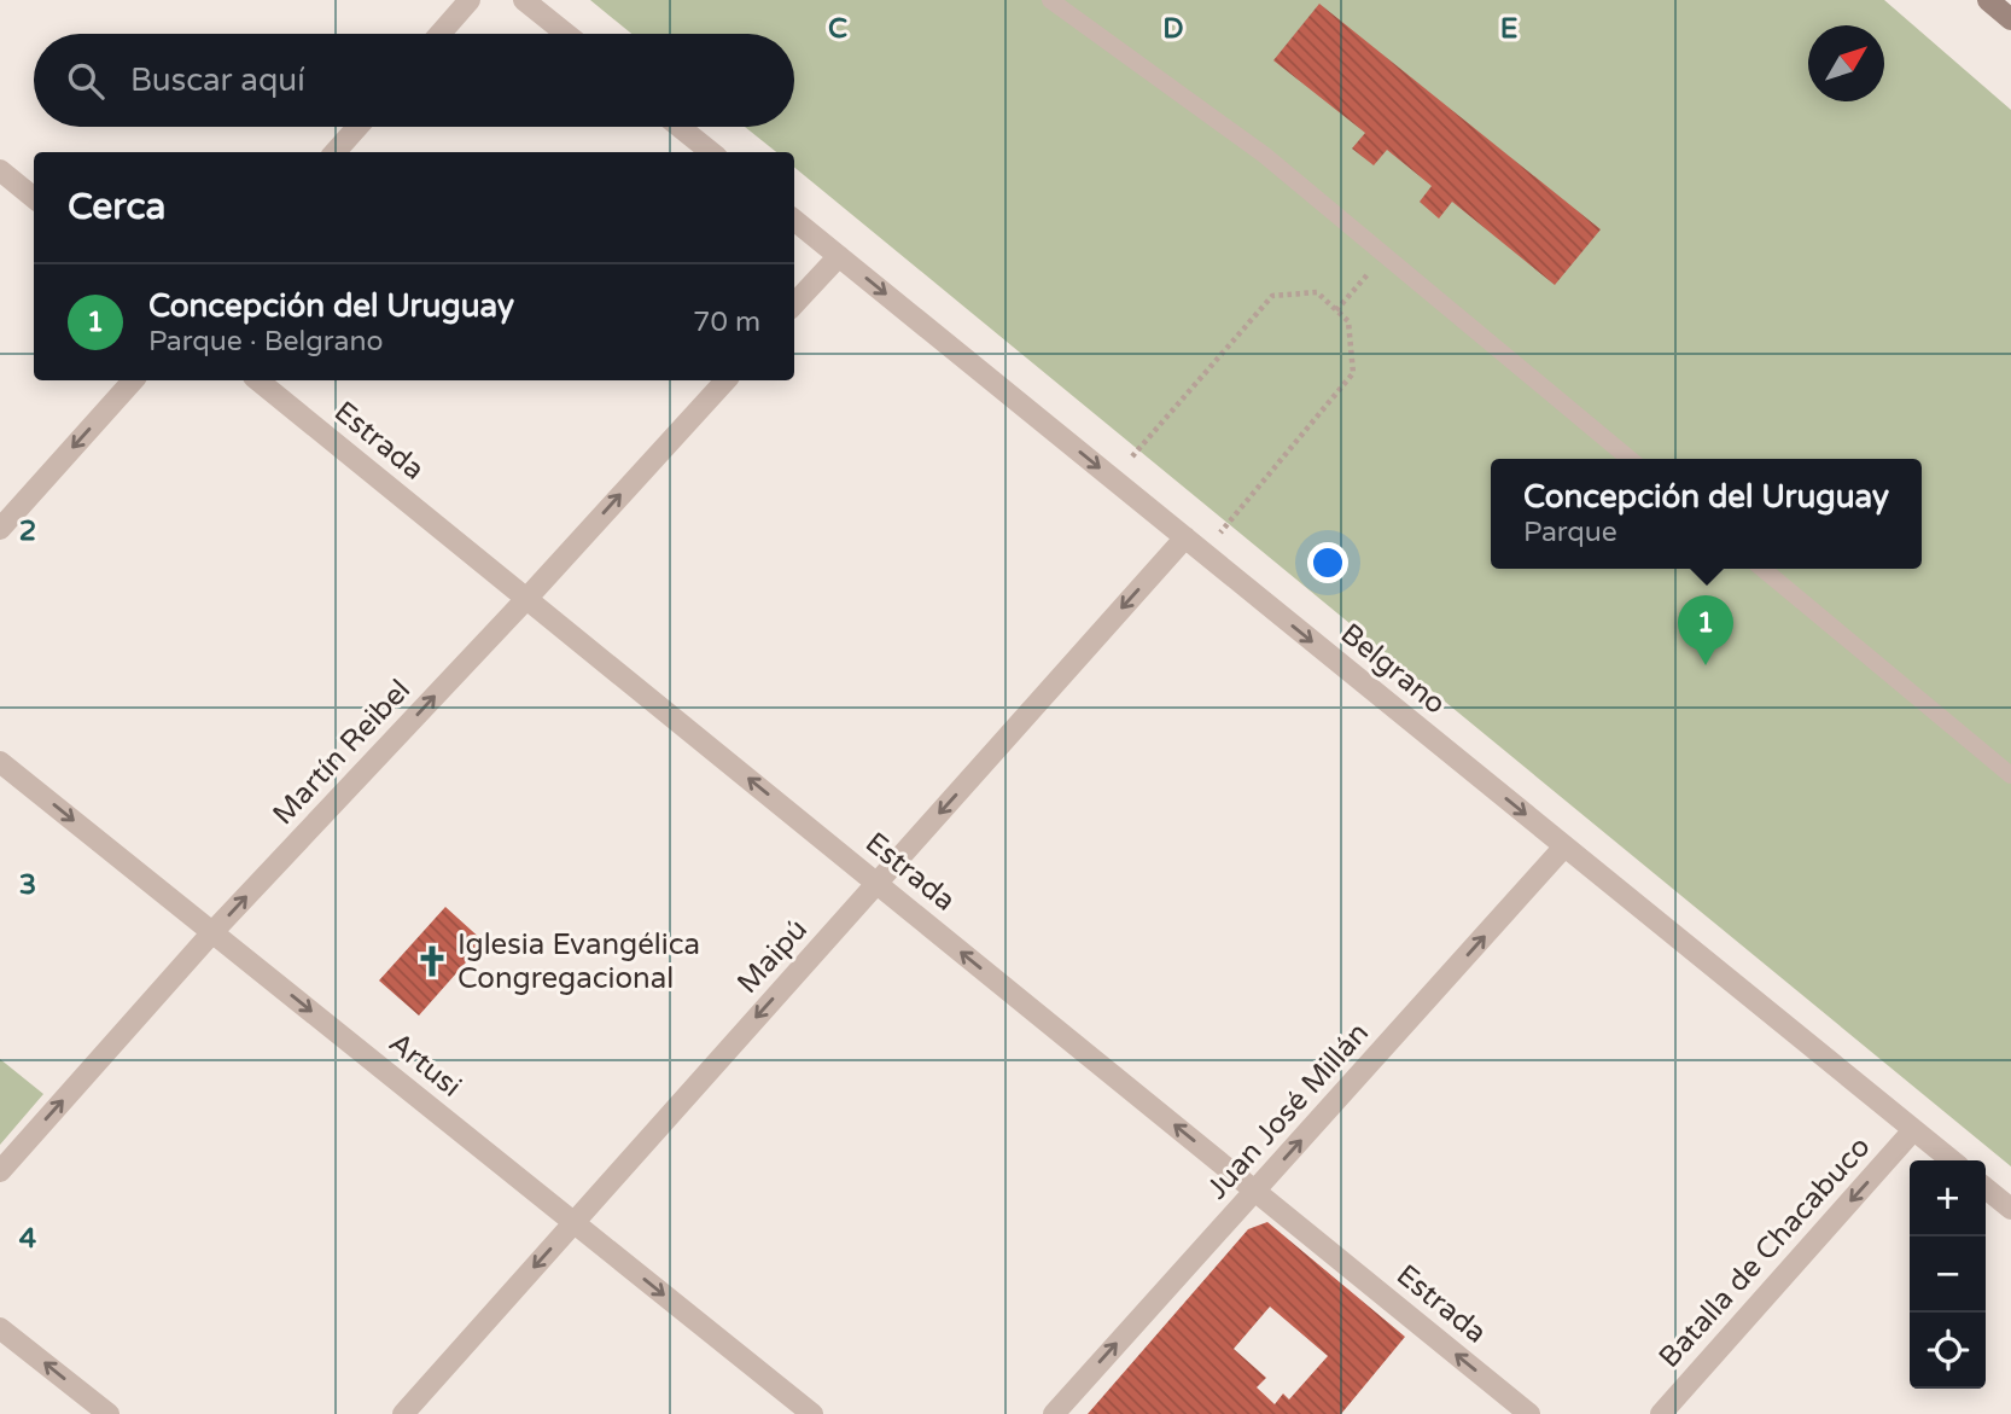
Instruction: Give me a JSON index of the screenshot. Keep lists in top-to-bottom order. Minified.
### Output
{"streets":{"street":["Estrada","Belgrano","Martín Reibel","Maipú","Artusi","Juan José Millán","Batalla de Chacabuco"]},"crossings":[["Estrada","Martín Reibel"],["Estrada","Maipú"],["Estrada","Juan José Millán"],["Belgrano","Maipú"],["Belgrano","Juan José Millán"],["Belgrano","Batalla de Chacabuco"],["Martín Reibel","Artusi"],["Maipú","Artusi"]],"one_way":["Estrada","Belgrano","Martín Reibel","Maipú","Artusi","Juan José Millán","Batalla de Chacabuco"],"places":{"church":["Iglesia Evangélica Congregacional"]},"north":"top right","page":{"search":"Buscar aquí","heading":"Cerca","list":[{"mark":"1","name":"Concepción del Uruguay","note":"Parque · Belgrano","value":"70 m"}],"popup":["Concepción del Uruguay","Parque"],"pins":"1","map_buttons":["+","−"]},"grid":{"columns":["C","D","E"],"rows":["2","3","4"]}}
